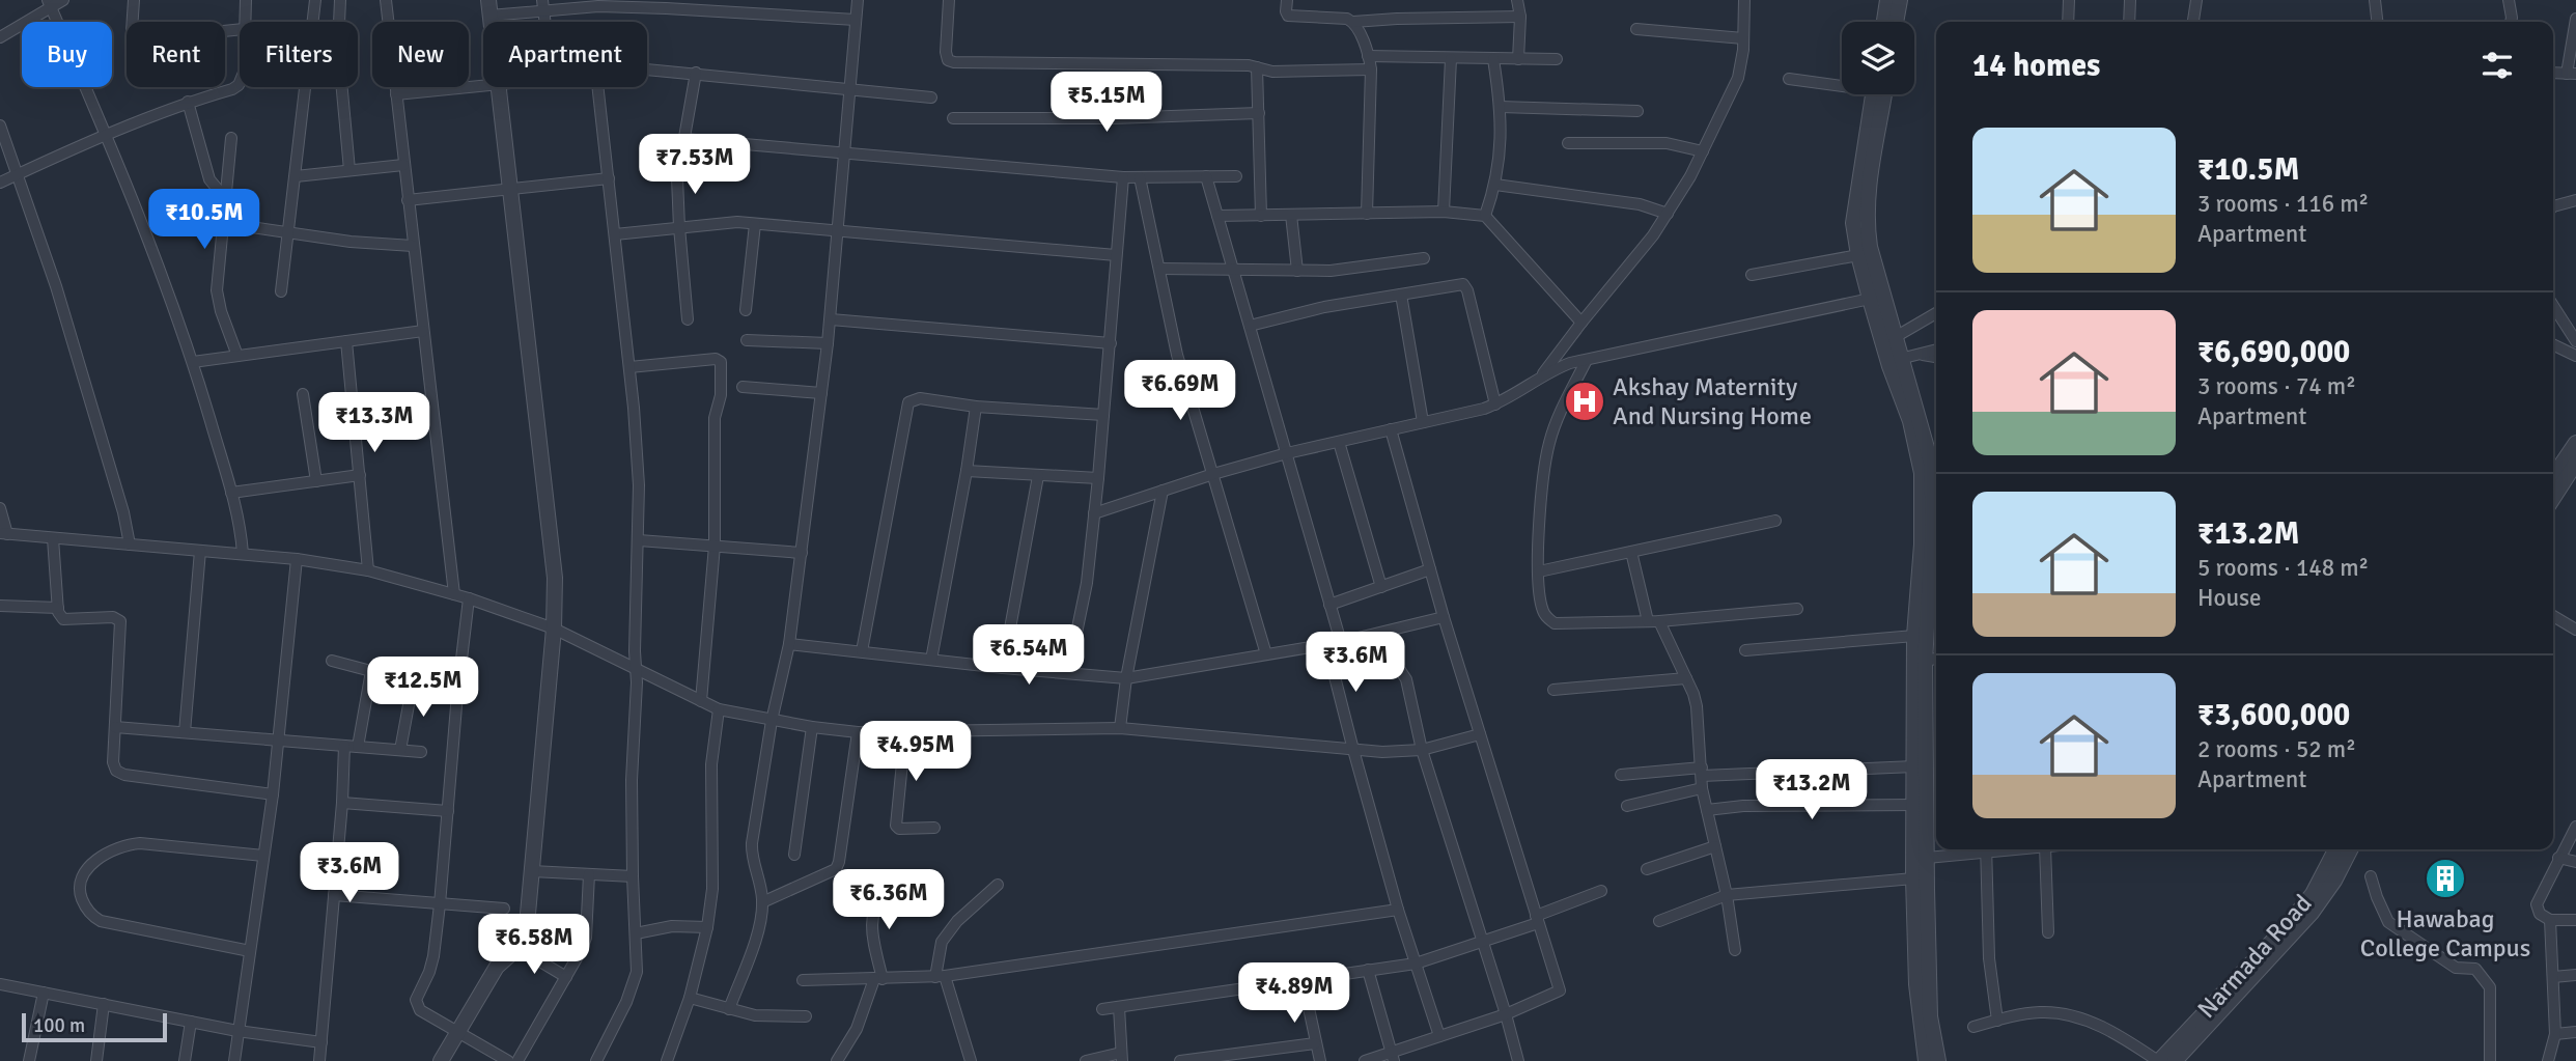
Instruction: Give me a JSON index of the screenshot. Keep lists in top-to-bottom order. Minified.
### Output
{"streets":{"street":["Narmada Road"]},"places":{"hospital":["Akshay Maternity And Nursing Home"],"building":["Hawabag College Campus"]},"scale_bar":"100 m","page":{"chip":["Buy","Rent","Filters","New","Apartment"],"heading":"14 homes","price":["₹5.15M","₹7.53M","₹10.5M","₹6.69M","₹13.3M","₹6.54M","₹3.6M","₹12.5M","₹4.95M","₹13.2M","₹3.6M","₹6.36M","₹6.58M","₹4.89M"],"list":[{"name":"₹10.5M","note":"3 rooms · 116 m² · Apartment"},{"name":"₹6,690,000","note":"3 rooms · 74 m² · Apartment"},{"name":"₹13.2M","note":"5 rooms · 148 m² · House"},{"name":"₹3,600,000","note":"2 rooms · 52 m² · Apartment"}],"scale":"100 m"}}
